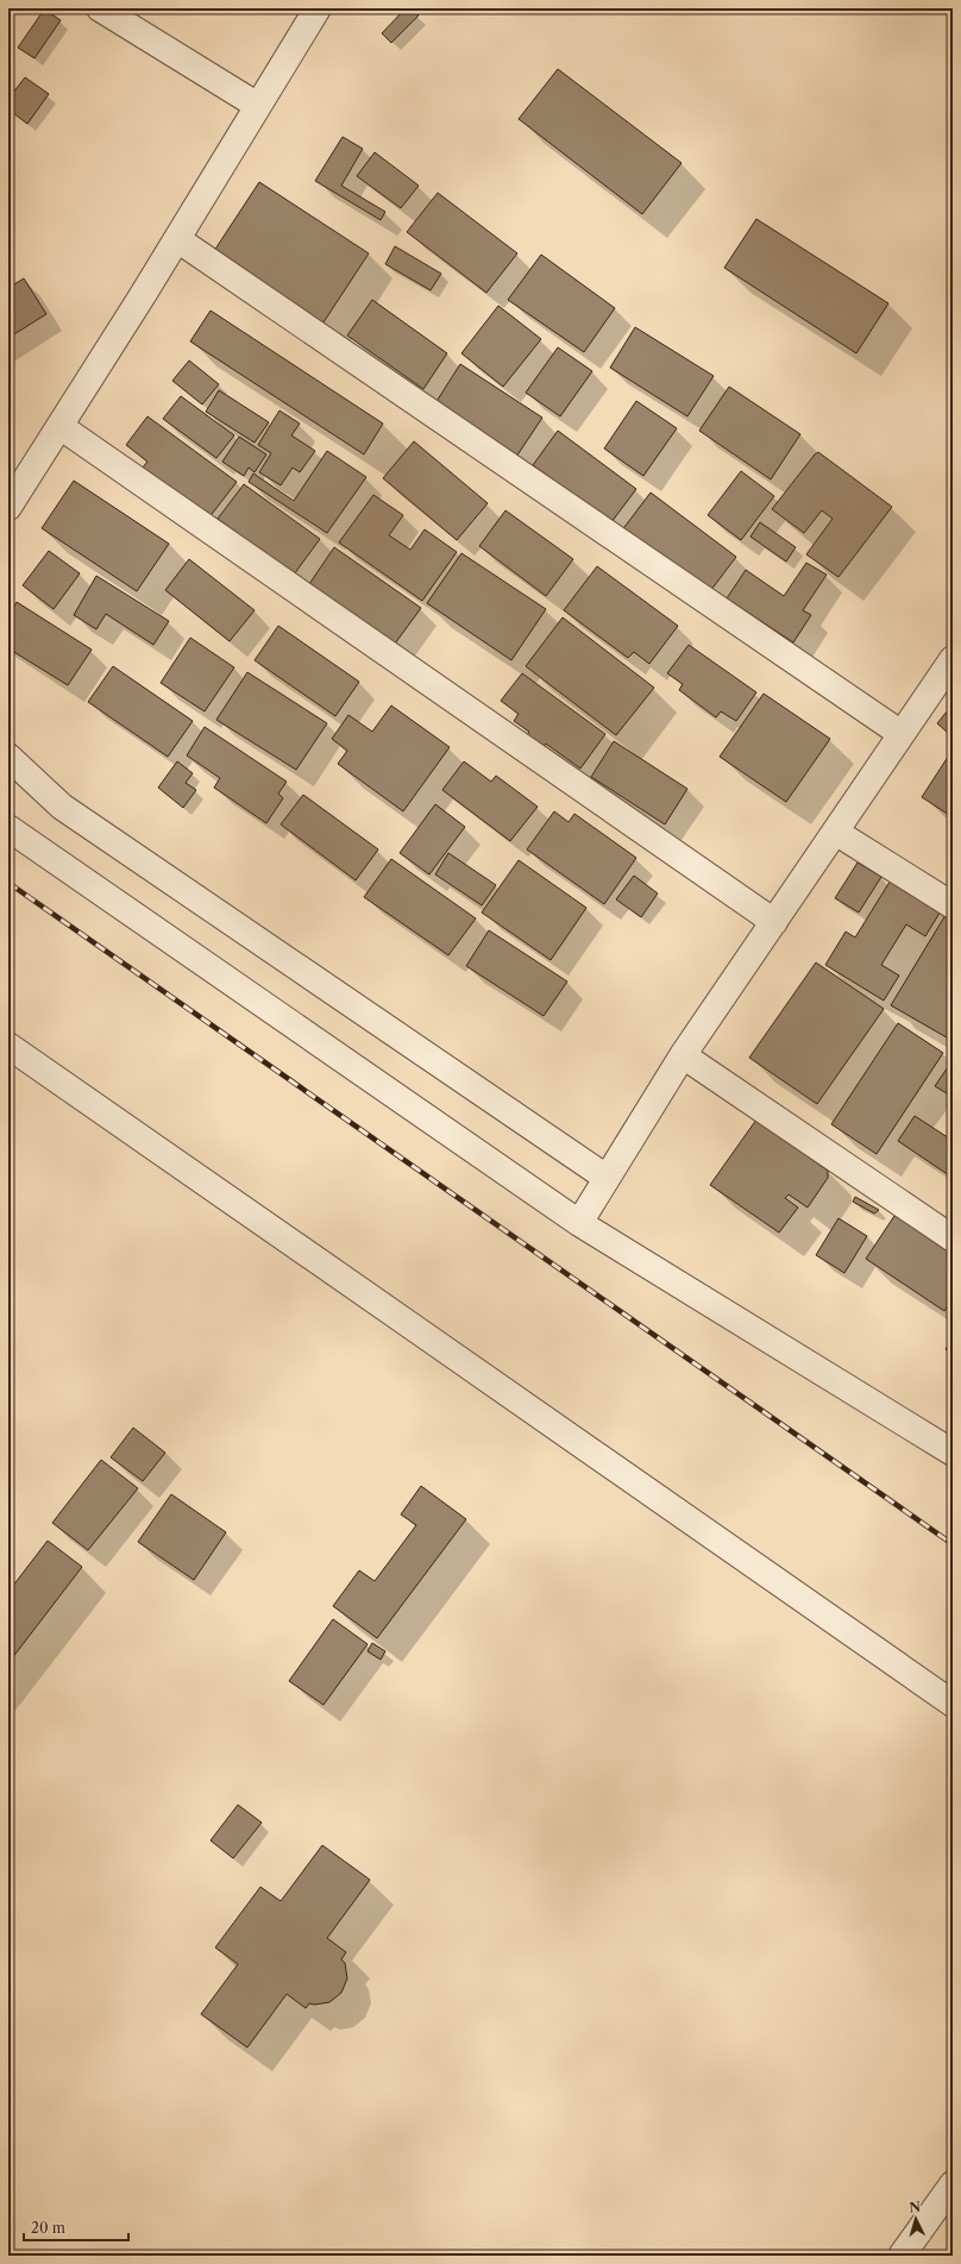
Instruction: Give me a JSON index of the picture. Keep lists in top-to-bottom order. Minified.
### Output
{"scale_bar":"20 m","north":"top"}
